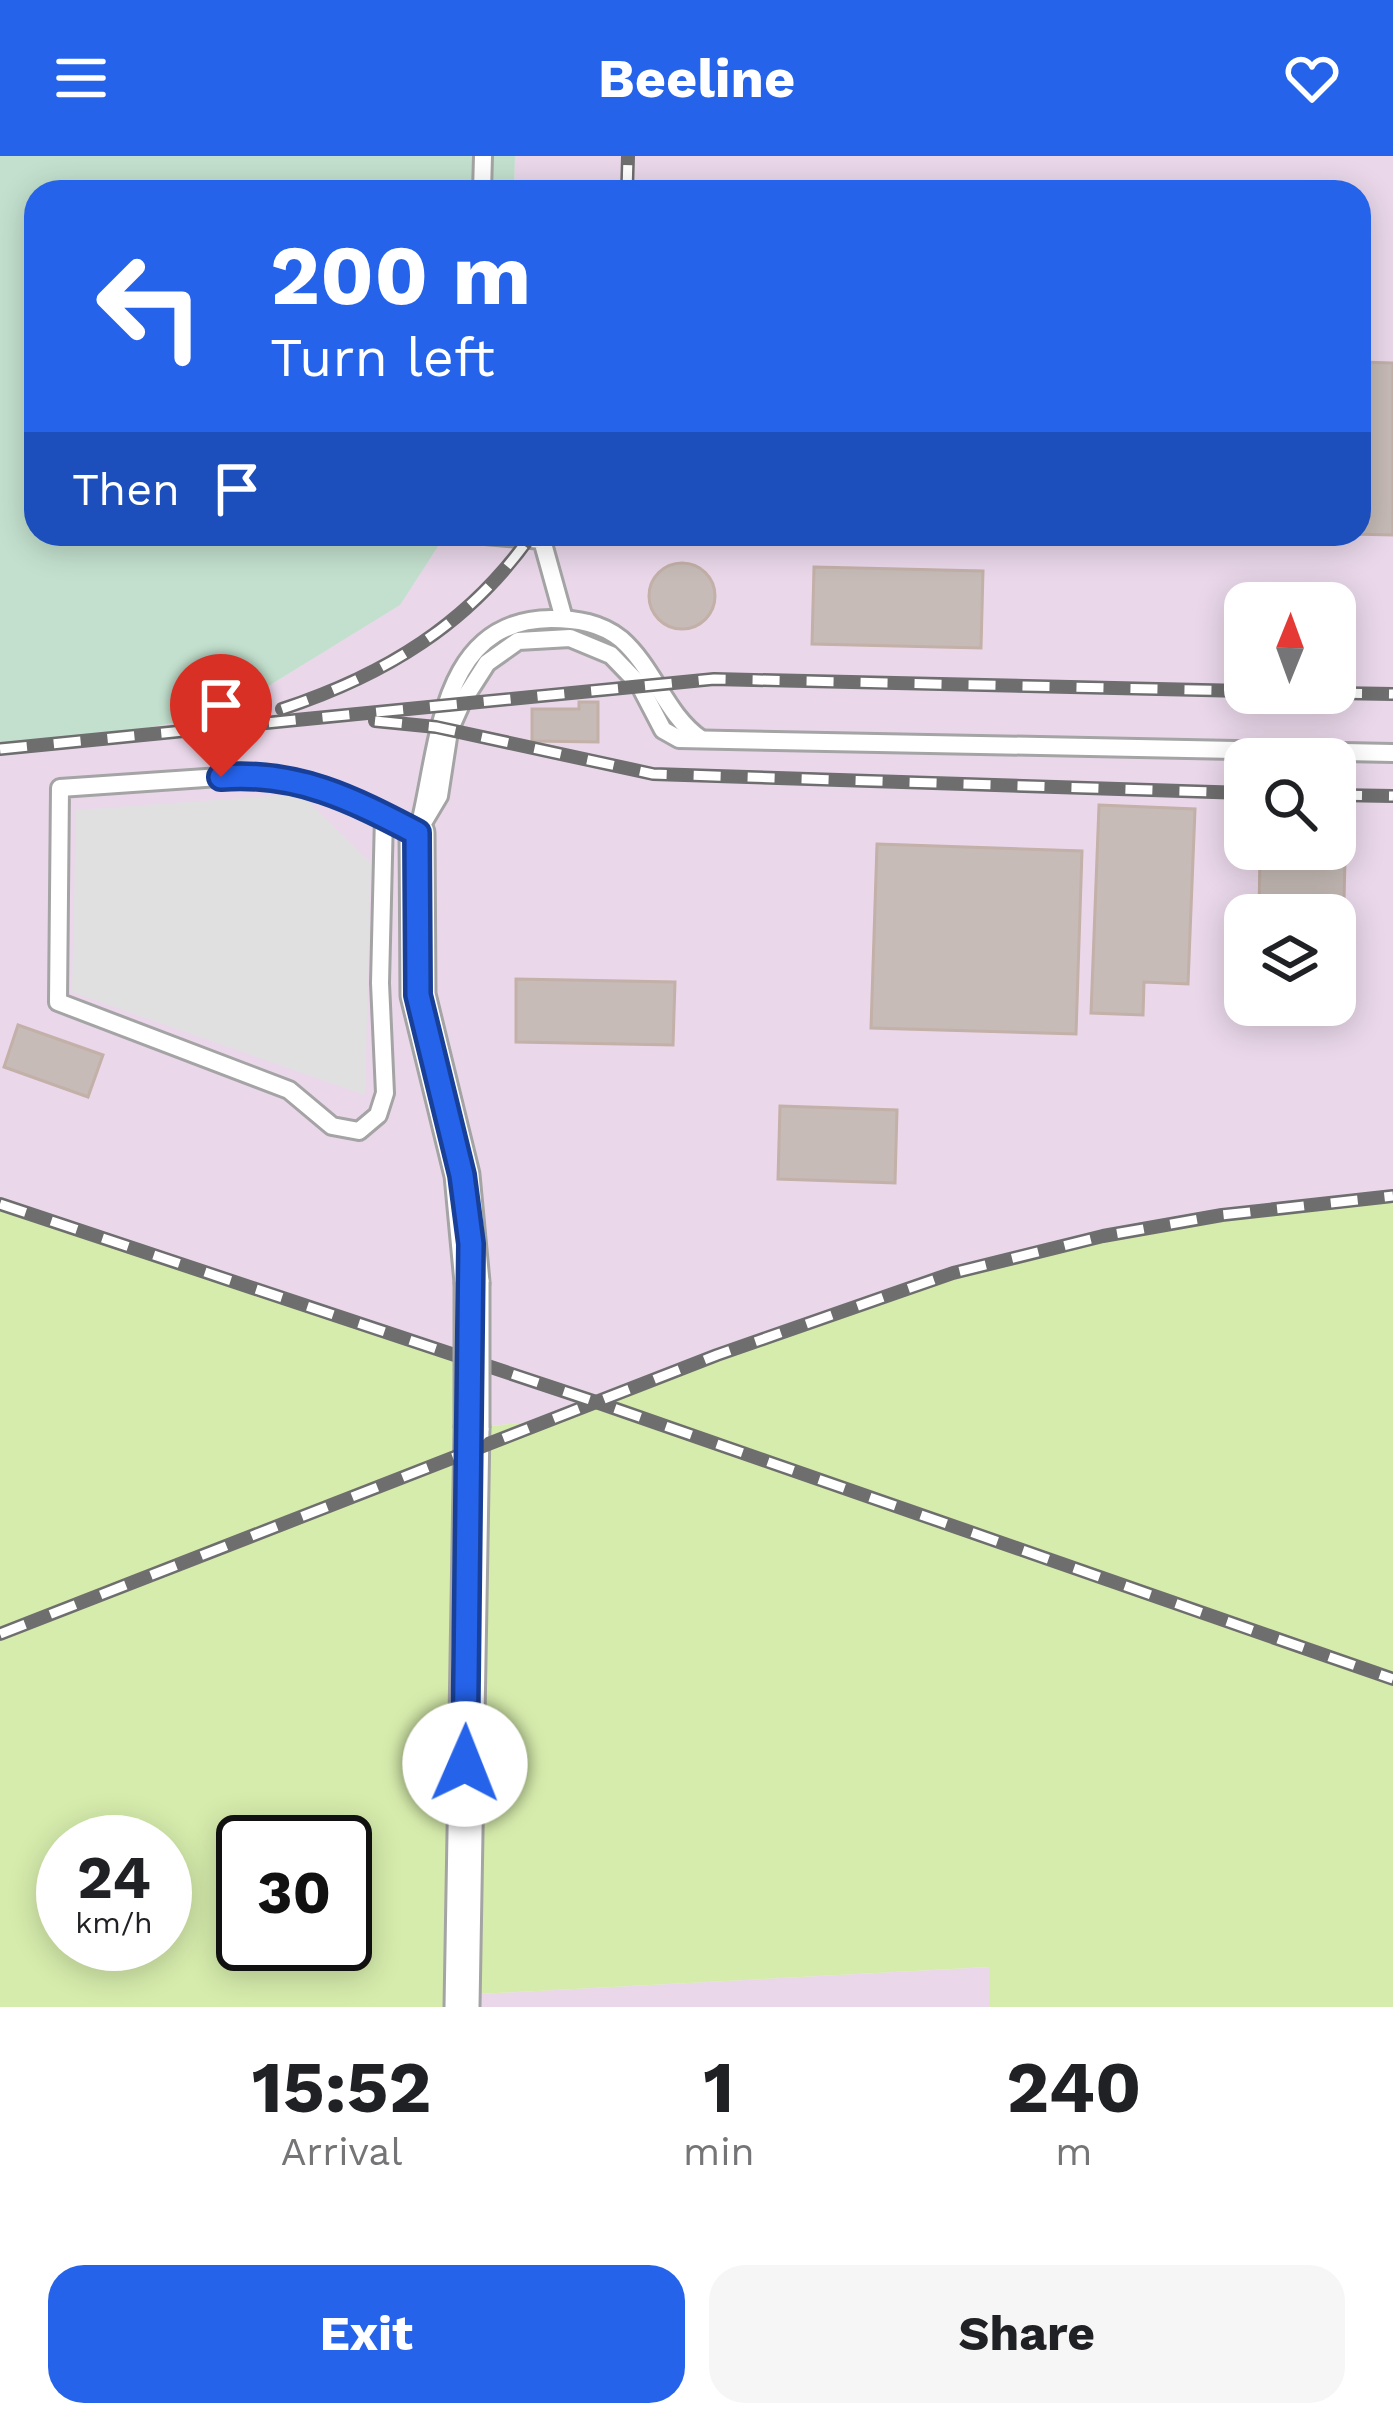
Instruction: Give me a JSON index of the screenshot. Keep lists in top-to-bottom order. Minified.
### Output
{"north":"top","page":{"header":"Beeline","turn":["200 m","Turn left"],"then":"Then","speed":"24 km/h","limit":"30","eta":["15:52","Arrival","1","min","240","m"],"buttons":["Exit","Share"]}}
